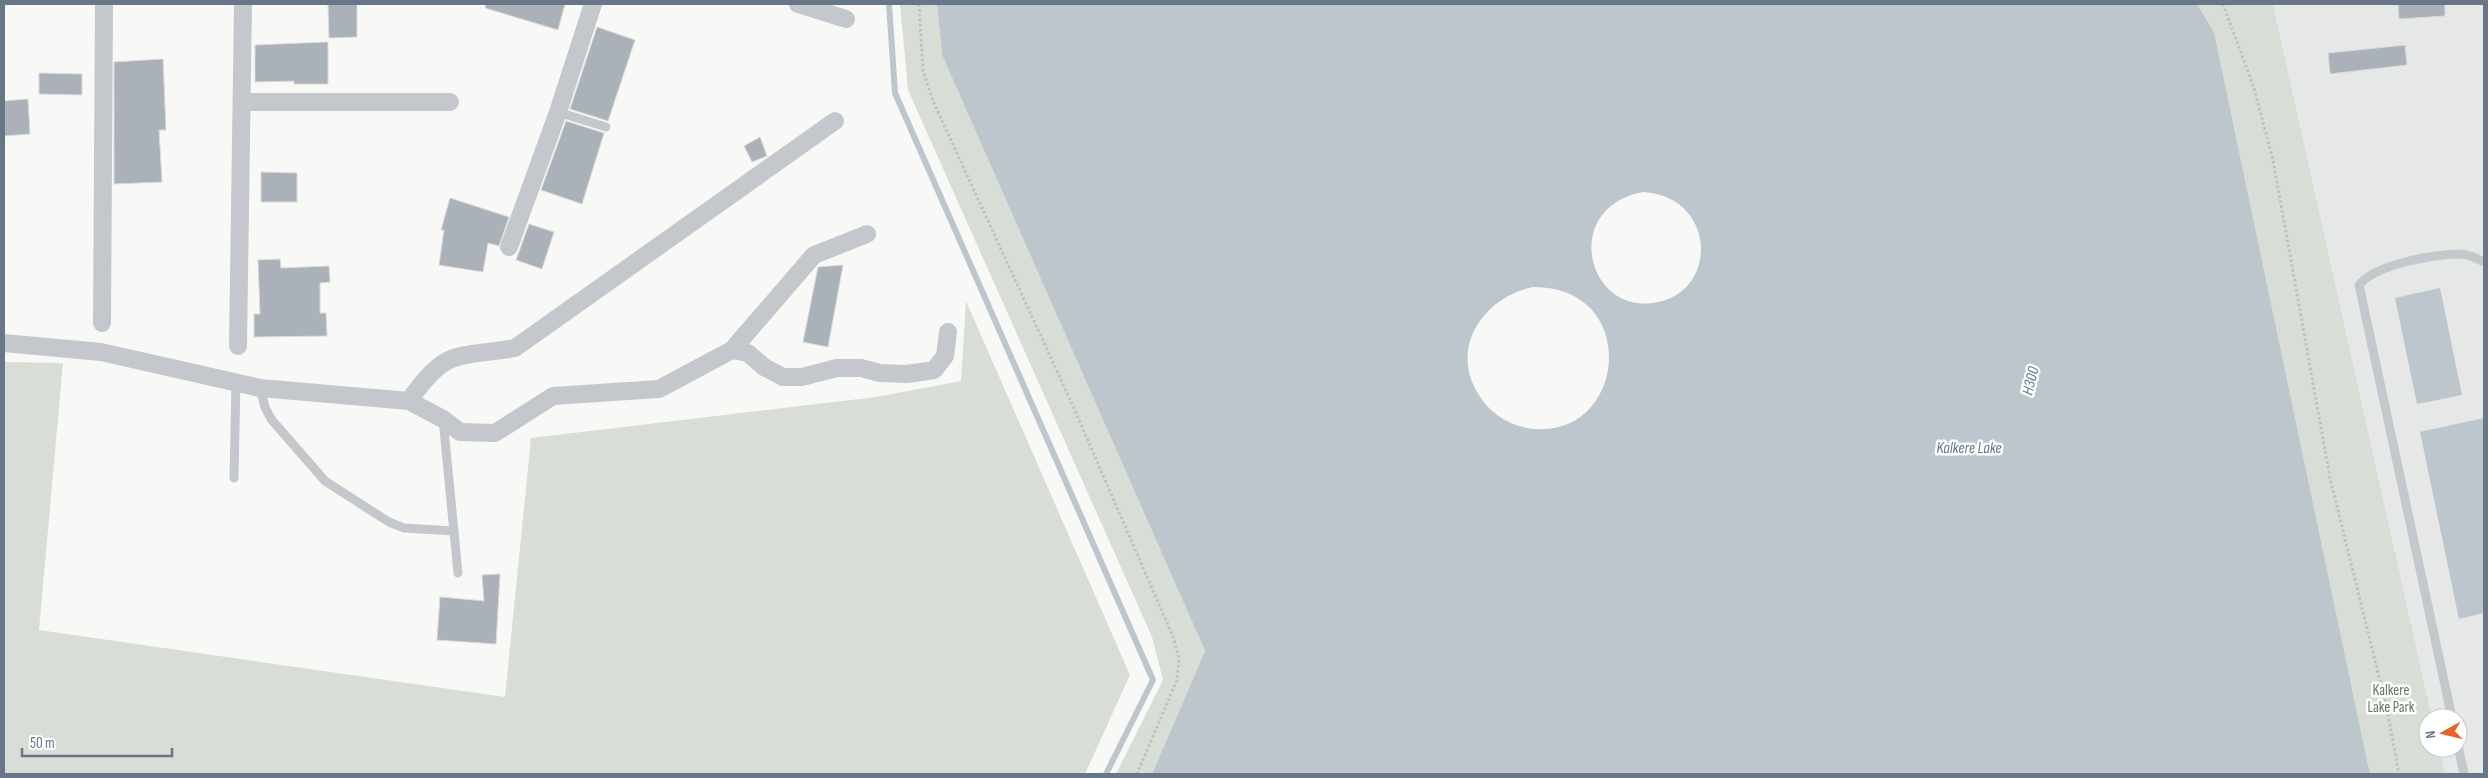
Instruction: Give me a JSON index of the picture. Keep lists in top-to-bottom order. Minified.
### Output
{"water":["H300","Kalkere Lake"],"parks":["Kalkere Lake Park"],"scale_bar":"50 m","north":"left"}
